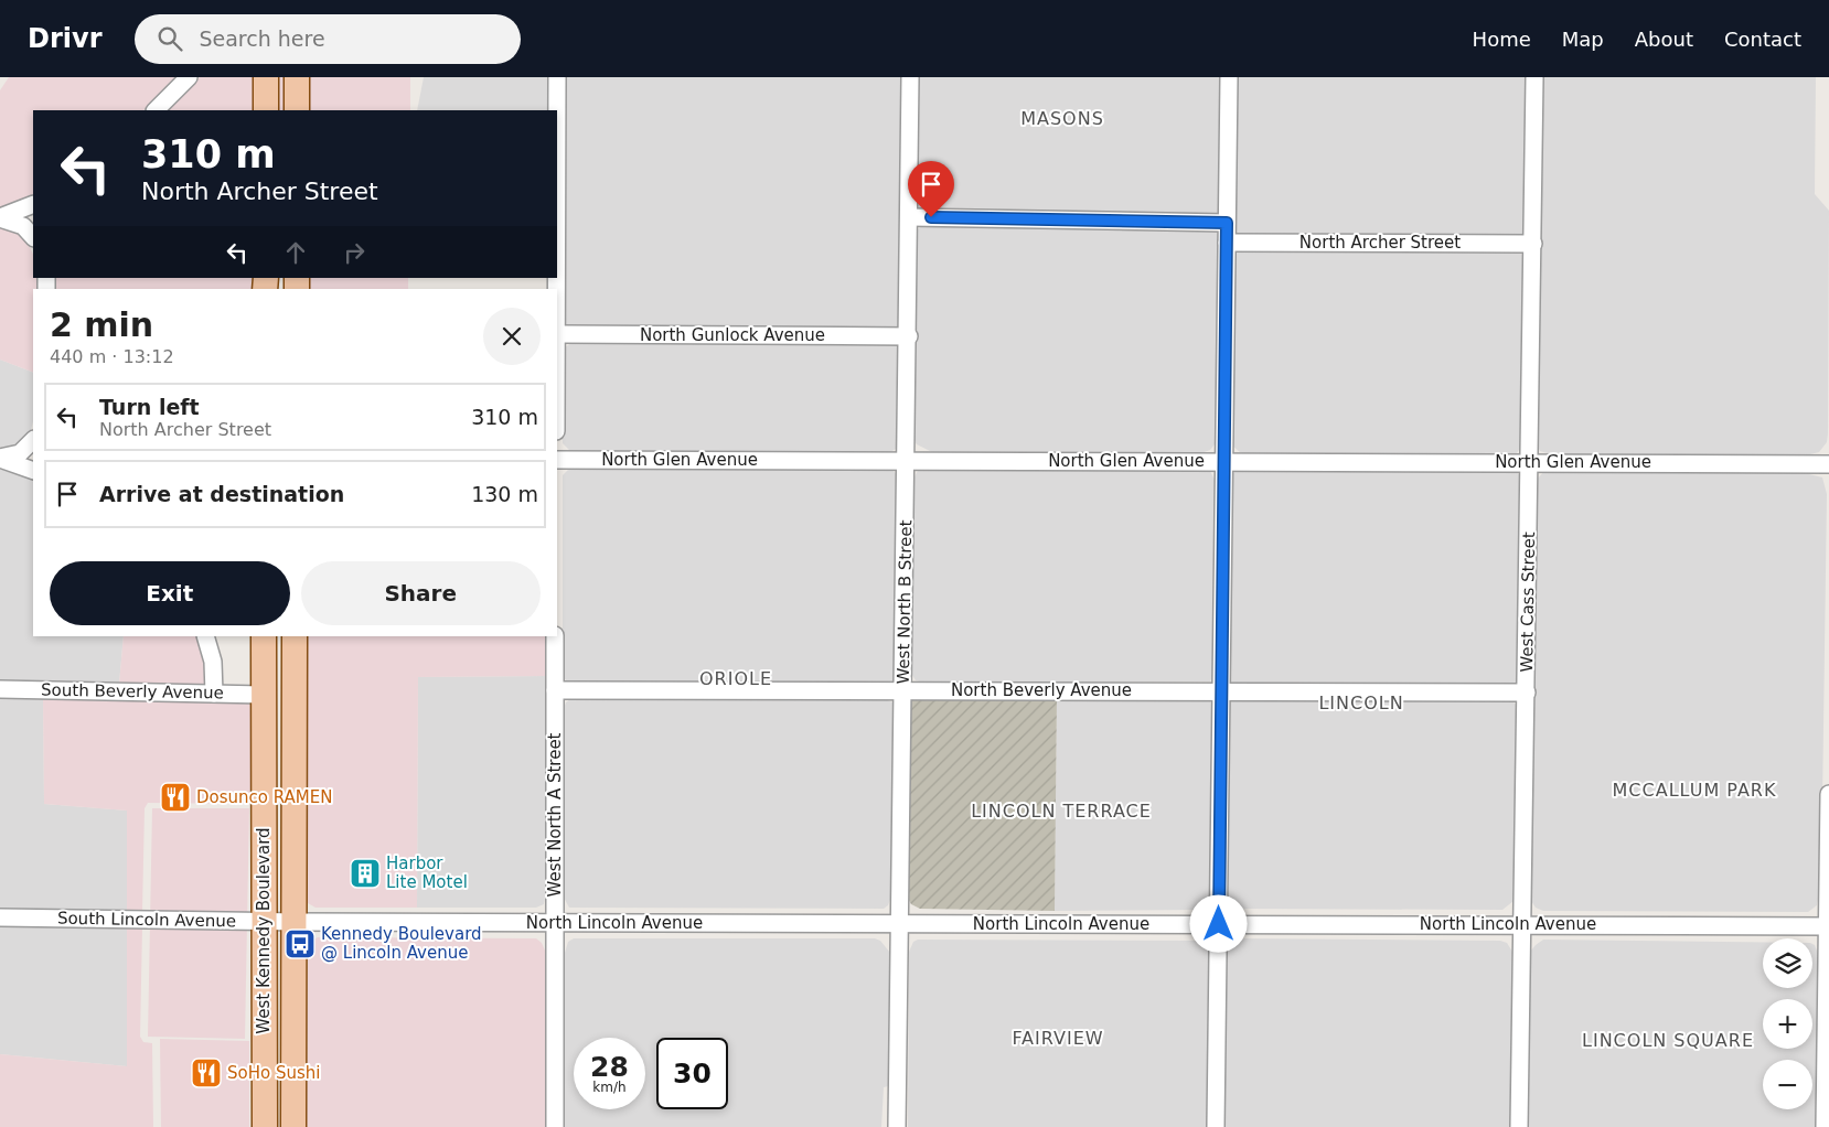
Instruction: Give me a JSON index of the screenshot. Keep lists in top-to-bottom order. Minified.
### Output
{"streets":{"main road":["West Kennedy Boulevard"],"street":["North Archer Street","North Gunlock Avenue","North Glen Avenue","West North B Street","West Cass Street","North Beverly Avenue","South Beverly Avenue","West North A Street","South Lincoln Avenue","North Lincoln Avenue"]},"crossings":[["North Archer Street","West Cass Street"],["North Gunlock Avenue","West North B Street"],["North Glen Avenue","West North B Street"],["North Glen Avenue","West Cass Street"],["West North B Street","North Beverly Avenue"],["West North B Street","North Lincoln Avenue"],["West Cass Street","North Beverly Avenue"],["West Cass Street","North Lincoln Avenue"],["North Beverly Avenue","West North A Street"],["South Beverly Avenue","West Kennedy Boulevard"],["West North A Street","North Lincoln Avenue"],["South Lincoln Avenue","North Lincoln Avenue"],["South Lincoln Avenue","West Kennedy Boulevard"],["North Lincoln Avenue","West Kennedy Boulevard"]],"districts":["MASONS","ORIOLE","LINCOLN","MCCALLUM PARK","LINCOLN TERRACE","FAIRVIEW","LINCOLN SQUARE"],"places":{"restaurant":["Dosunco RAMEN","SoHo Sushi"],"building":["Harbor Lite Motel"],"bus stop":["Kennedy Boulevard @ Lincoln Avenue"]},"page":{"header":"Drivr","search":"Search here","nav":["Home","Map","About","Contact"],"turn":["310 m","North Archer Street"],"heading":["2 min","440 m · 13:12"],"list":[{"name":"Turn left","note":"North Archer Street","value":"310 m"},{"name":"Arrive at destination","value":"130 m"}],"buttons":["Exit","Share"],"map_buttons":["+","−"],"speed":"28 km/h","limit":"30"}}
